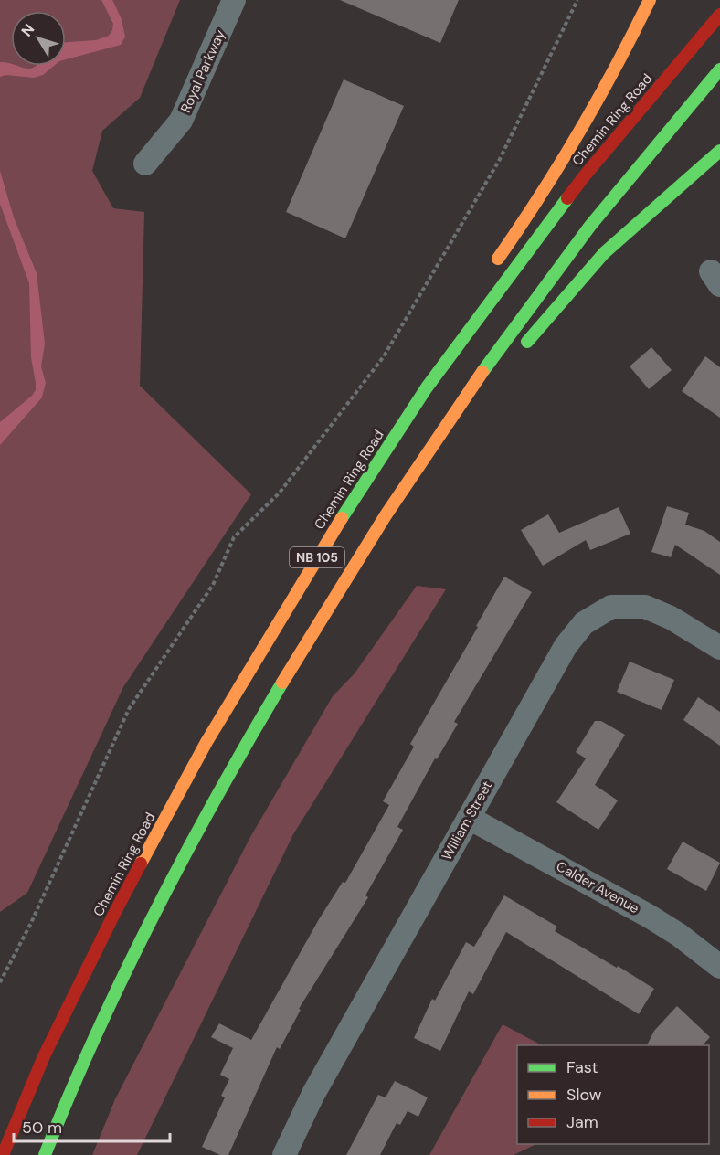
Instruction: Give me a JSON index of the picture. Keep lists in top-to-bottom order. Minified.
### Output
{"streets":{"highway":["Chemin Ring Road","NB 105"],"street":["Royal Parkway","William Street","Calder Avenue"]},"crossings":[["William Street","Calder Avenue"]],"legend":["Fast","Slow","Jam"],"scale_bar":"50 m","north":"top left"}
